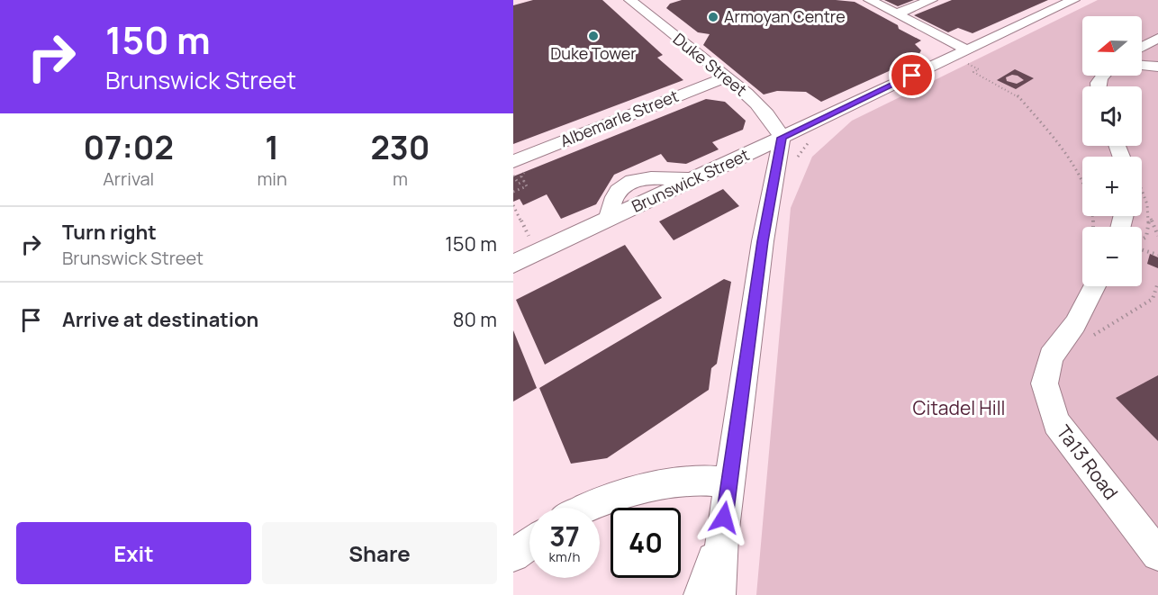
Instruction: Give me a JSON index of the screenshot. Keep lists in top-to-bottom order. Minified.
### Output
{"streets":{"street":["Duke Street","Albemarle Street","Brunswick Street","Ta13 Road"]},"crossings":[["Duke Street","Albemarle Street"],["Duke Street","Brunswick Street"]],"parks":["Citadel Hill"],"places":["Armoyan Centre","Duke Tower"],"north":"left","page":{"turn":["150 m","Brunswick Street"],"map_buttons":["+","−"],"eta":["07:02","Arrival","1","min","230","m"],"list":[{"name":"Turn right","note":"Brunswick Street","value":"150 m"},{"name":"Arrive at destination","value":"80 m"}],"speed":"37 km/h","limit":"40","buttons":["Exit","Share"]}}
